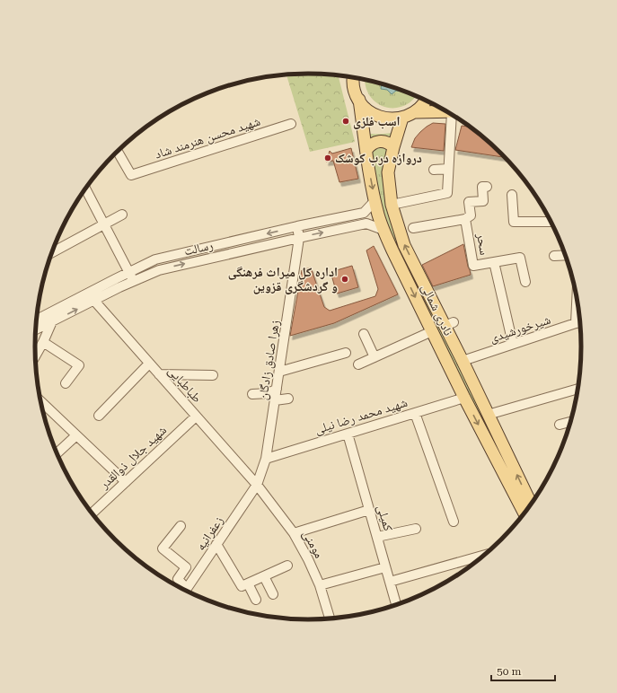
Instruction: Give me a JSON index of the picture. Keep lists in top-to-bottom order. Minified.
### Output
{"streets":{"main road":["نادری شمالی"],"street":["شهید محسن هنرمند شاد","سحر","رسالت","شیرخورشیدی","زهرا صادق زادگان","طباطبایی","شهید محمد رضا نیلی","شهید جلال ذوالقدر","کمیلی","زعفرانیه","مومنی"]},"crossings":[["سحر","شیرخورشیدی"],["رسالت","نادری شمالی"],["رسالت","زهرا صادق زادگان"],["رسالت","طباطبایی"],["نادری شمالی","شیرخورشیدی"],["نادری شمالی","شهید محمد رضا نیلی"],["زهرا صادق زادگان","طباطبایی"],["زهرا صادق زادگان","شهید محمد رضا نیلی"],["زهرا صادق زادگان","زعفرانیه"],["زهرا صادق زادگان","مومنی"],["طباطبایی","شهید جلال ذوالقدر"],["طباطبایی","زعفرانیه"],["طباطبایی","مومنی"],["شهید محمد رضا نیلی","کمیلی"],["زعفرانیه","مومنی"]],"places":["اسب فلزی","دروازه درب کوشک","اداره کل میراث فرهنگی و گردشگری قزوین"],"scale_bar":"50 m"}
